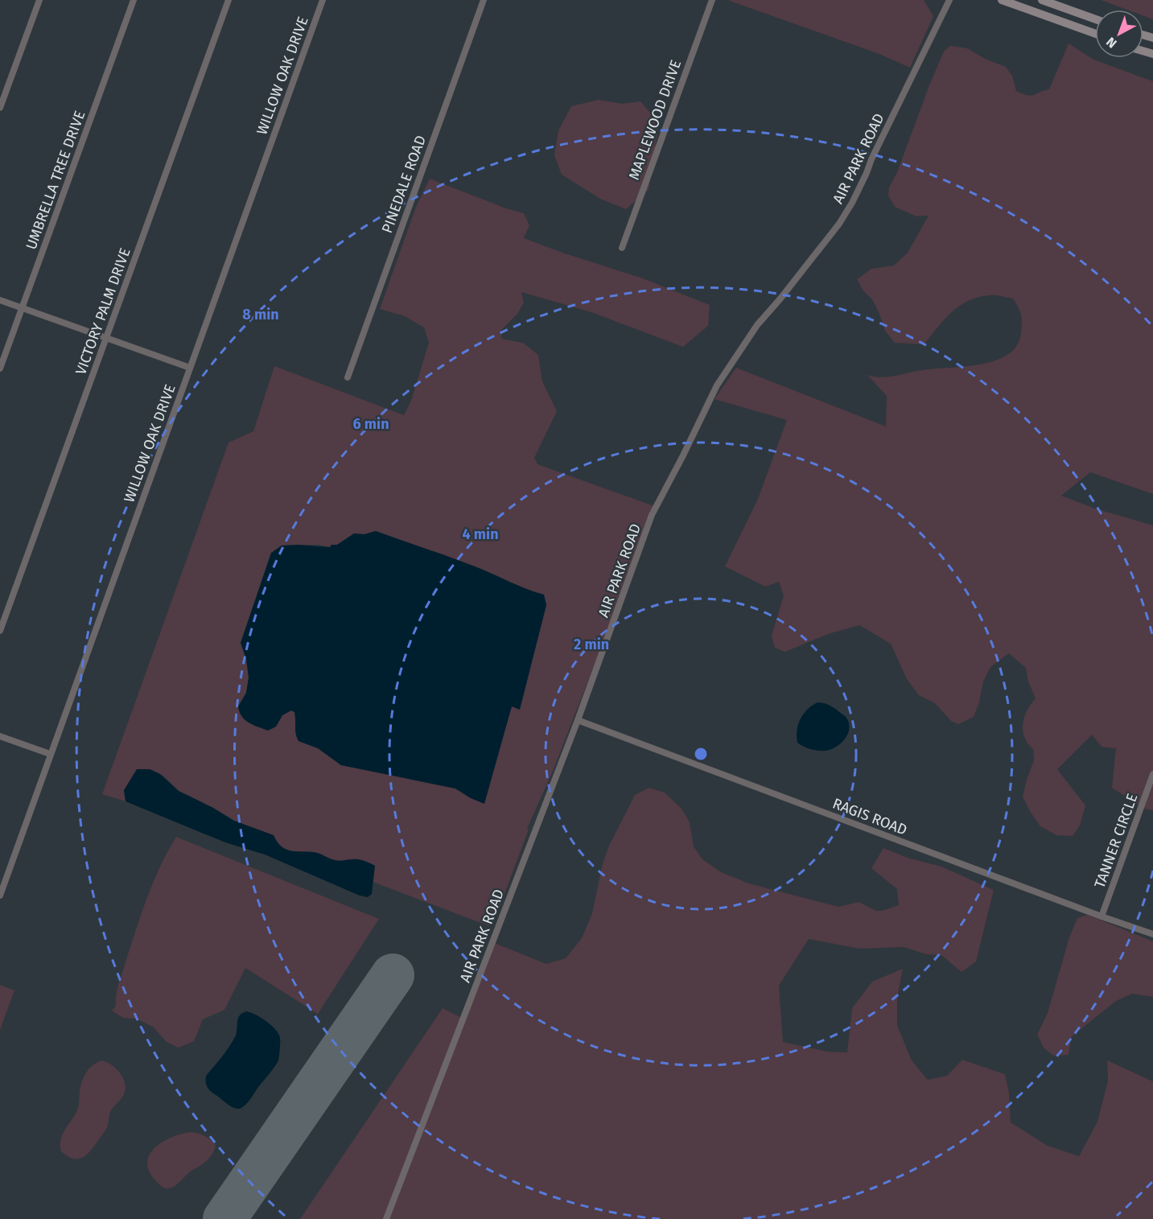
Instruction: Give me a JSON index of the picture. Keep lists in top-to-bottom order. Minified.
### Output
{"streets":{"street":["WILLOW OAK DRIVE","MAPLEWOOD DRIVE","AIR PARK ROAD","UMBRELLA TREE DRIVE","PINEDALE ROAD","VICTORY PALM DRIVE","RAGIS ROAD","TANNER CIRCLE"]},"crossings":[["AIR PARK ROAD","RAGIS ROAD"],["RAGIS ROAD","TANNER CIRCLE"]],"north":"bottom left","rings":["8 min","6 min","4 min","2 min"]}
